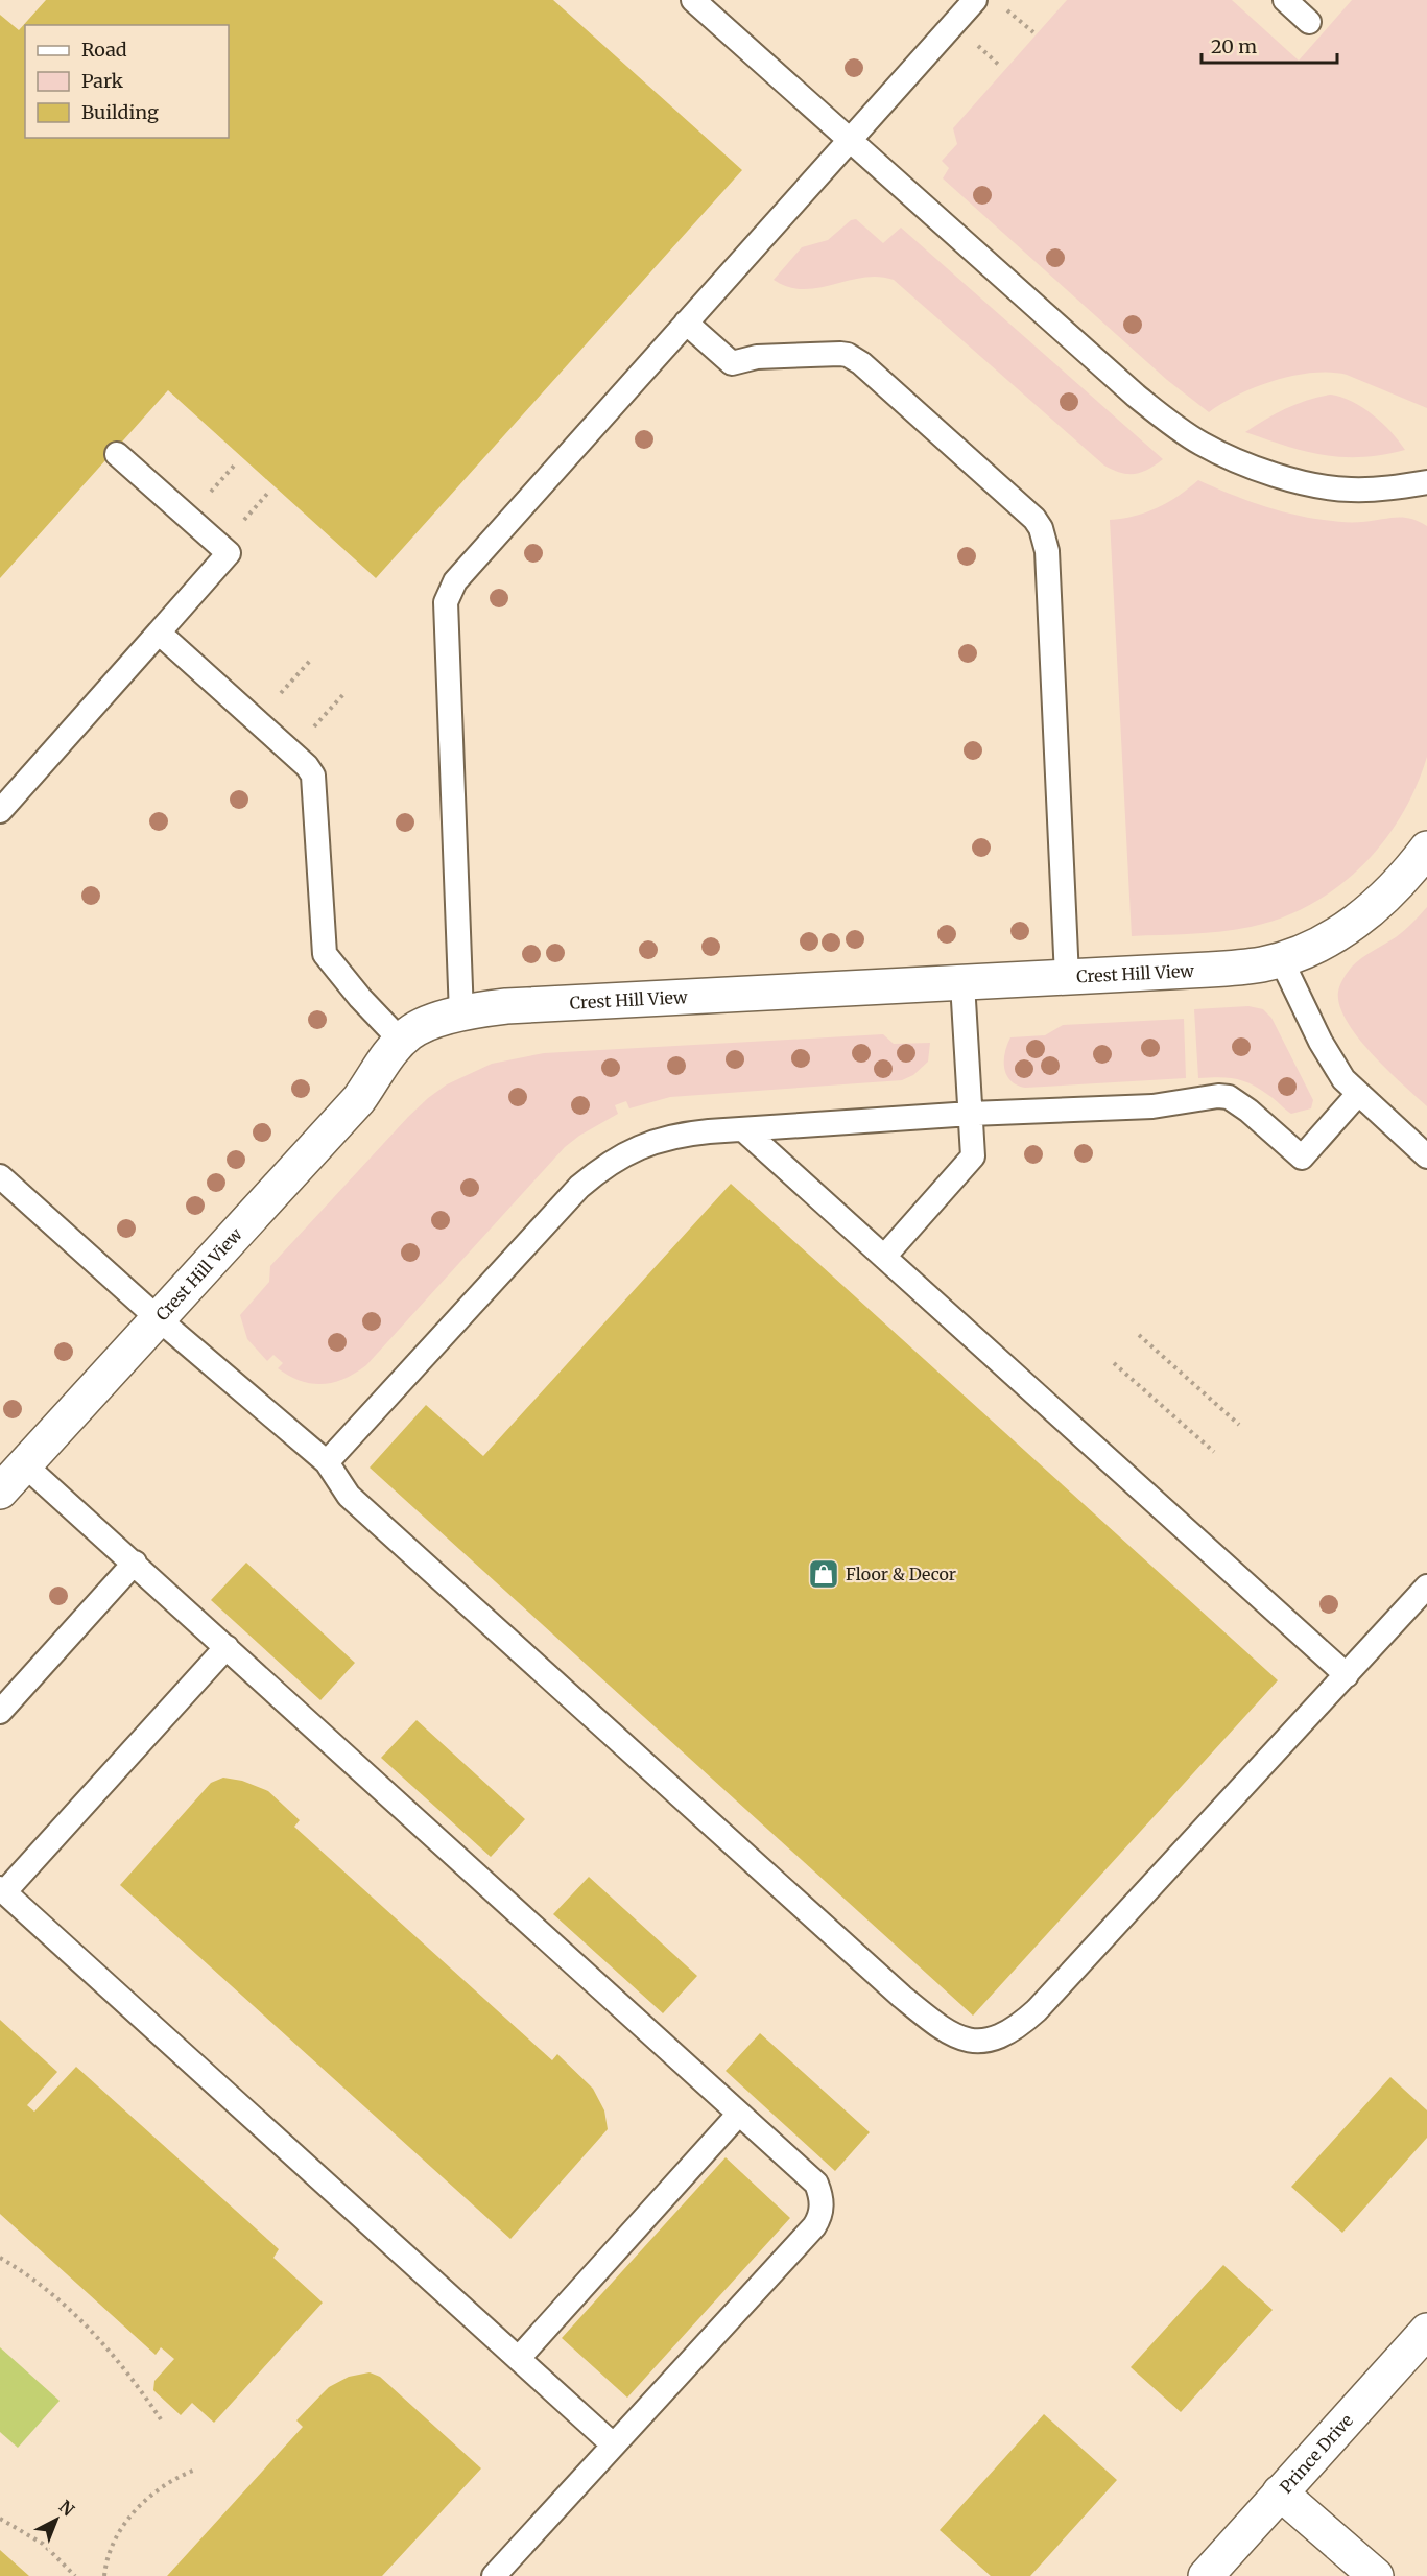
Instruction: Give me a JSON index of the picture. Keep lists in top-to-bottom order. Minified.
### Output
{"streets":{"street":["Crest Hill View","Prince Drive"]},"places":{"shop":["Floor & Decor"]},"legend":["Road","Park","Building"],"scale_bar":"20 m","north":"top right"}
